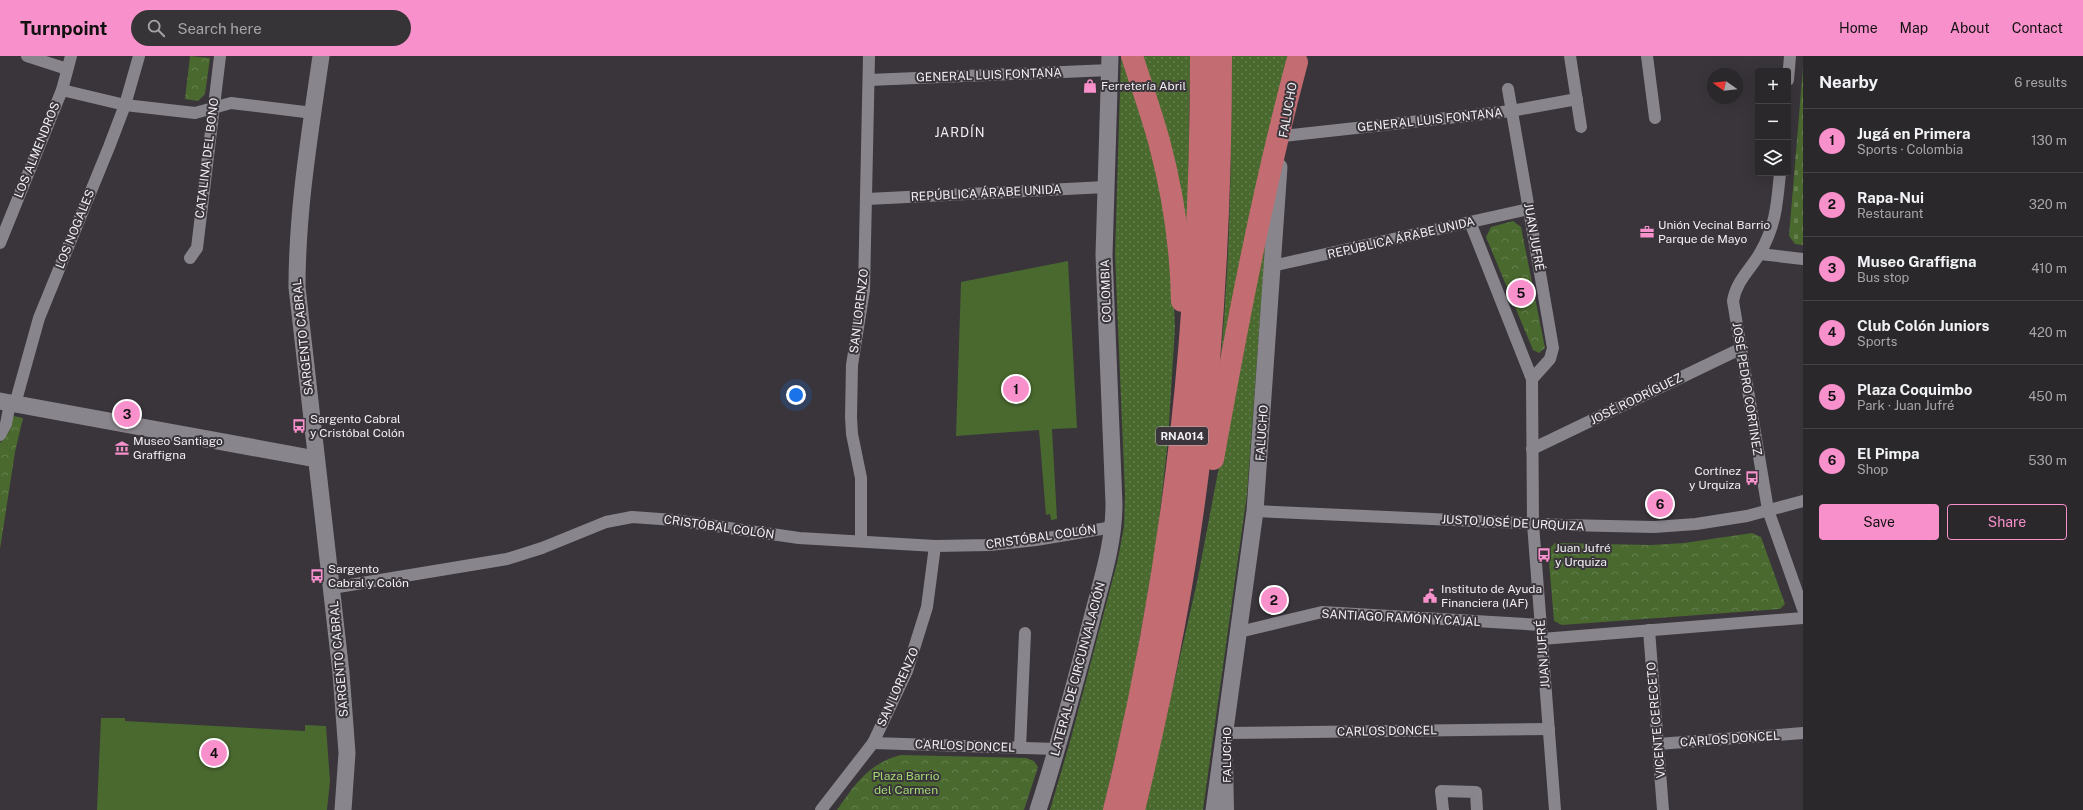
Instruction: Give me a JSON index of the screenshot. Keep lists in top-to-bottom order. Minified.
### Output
{"streets":{"highway":["RNA014"],"street":["GENERAL LUIS FONTANA","FALUCHO","LOS ALMENDROS","CATALINA DEL BONO","REPÚBLICA ÁRABE UNIDA","LOS NOGALES","JUAN JUFRÉ","COLOMBIA","SAN LORENZO","SARGENTO CABRAL","JOSÉ PEDRO CORTINEZ","JOSÉ RODRÍGUEZ","JUSTO JOSÉ DE URQUIZA","CRISTÓBAL COLÓN","SANTIAGO RAMÓN Y CAJAL","LATERAL DE CIRCUNVALACIÓN","VICENTE CERECETO","CARLOS DONCEL"]},"crossings":[["GENERAL LUIS FONTANA","FALUCHO"],["GENERAL LUIS FONTANA","JUAN JUFRÉ"],["GENERAL LUIS FONTANA","COLOMBIA"],["GENERAL LUIS FONTANA","SAN LORENZO"],["FALUCHO","REPÚBLICA ÁRABE UNIDA"],["FALUCHO","JUSTO JOSÉ DE URQUIZA"],["FALUCHO","SANTIAGO RAMÓN Y CAJAL"],["FALUCHO","CARLOS DONCEL"],["REPÚBLICA ÁRABE UNIDA","JUAN JUFRÉ"],["REPÚBLICA ÁRABE UNIDA","COLOMBIA"],["REPÚBLICA ÁRABE UNIDA","SAN LORENZO"],["JUAN JUFRÉ","JOSÉ RODRÍGUEZ"],["JUAN JUFRÉ","JUSTO JOSÉ DE URQUIZA"],["JUAN JUFRÉ","SANTIAGO RAMÓN Y CAJAL"],["JUAN JUFRÉ","CARLOS DONCEL"],["COLOMBIA","CRISTÓBAL COLÓN"],["COLOMBIA","LATERAL DE CIRCUNVALACIÓN"],["SAN LORENZO","CRISTÓBAL COLÓN"],["SAN LORENZO","CARLOS DONCEL"],["SARGENTO CABRAL","CRISTÓBAL COLÓN"],["JOSÉ PEDRO CORTINEZ","JOSÉ RODRÍGUEZ"],["JOSÉ PEDRO CORTINEZ","JUSTO JOSÉ DE URQUIZA"],["CRISTÓBAL COLÓN","LATERAL DE CIRCUNVALACIÓN"],["LATERAL DE CIRCUNVALACIÓN","CARLOS DONCEL"],["VICENTE CERECETO","CARLOS DONCEL"]],"districts":["JARDÍN"],"parks":["Plaza Barrio del Carmen"],"places":{"shop":["Ferretería Abril"],"office":["Unión Vecinal Barrio Parque de Mayo"],"bus stop":["Sargento Cabral y Cristóbal Colón","Cortínez y Urquiza","Juan Jufré y Urquiza","Sargento Cabral y Colón"],"museum":["Museo Santiago Graffigna"],"public building":["Instituto de Ayuda Financiera (IAF)"]},"north":"left","page":{"header":"Turnpoint","search":"Search here","nav":["Home","Map","About","Contact"],"heading":["Nearby","6 results"],"map_buttons":["+","−"],"list":[{"mark":"1","name":"Jugá en Primera","note":"Sports · Colombia","value":"130 m"},{"mark":"2","name":"Rapa-Nui","note":"Restaurant","value":"320 m"},{"mark":"3","name":"Museo Graffigna","note":"Bus stop","value":"410 m"},{"mark":"4","name":"Club Colón Juniors","note":"Sports","value":"420 m"},{"mark":"5","name":"Plaza Coquimbo","note":"Park · Juan Jufré","value":"450 m"},{"mark":"6","name":"El Pimpa","note":"Shop","value":"530 m"}],"pins":["5","1","3","6","2","4"],"buttons":["Save","Share"]}}
